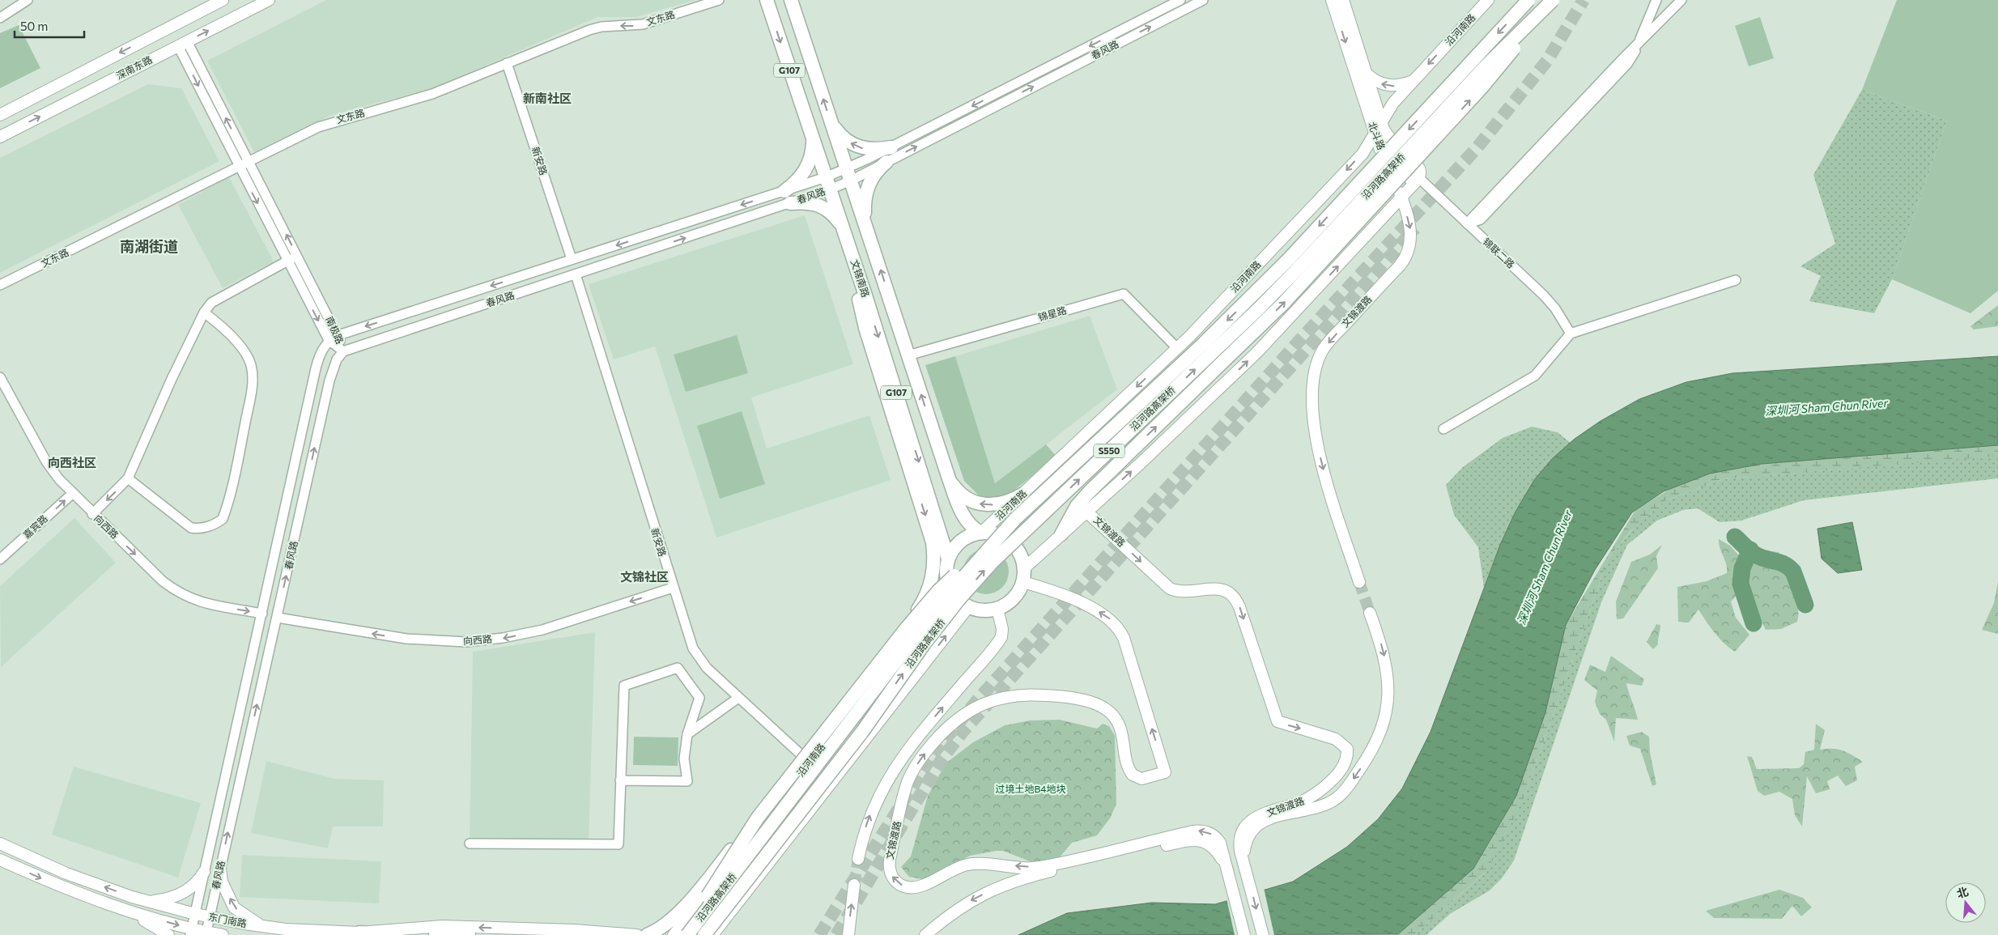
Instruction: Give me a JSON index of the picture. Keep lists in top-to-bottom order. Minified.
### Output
{"streets":{"highway":["G107","沿河路高架桥","文锦南路","S550"],"main road":["沿河南路","深南东路","北斗路","文锦渡路","东门南路"],"street":["文东路","春风路","新安路","锦联二路","锦星路","南极路","嘉宾路","向西路"]},"crossings":[["文东路","新安路"],["文东路","南极路"],["沿河南路","G107"],["沿河南路","北斗路"],["沿河南路","新安路"],["沿河南路","文锦南路"],["沿河南路","文锦渡路"],["沿河南路","锦星路"],["春风路","G107"],["春风路","新安路"],["春风路","文锦南路"],["春风路","南极路"],["春风路","向西路"],["春风路","东门南路"],["深南东路","南极路"],["G107","文锦南路"],["G107","文锦渡路"],["G107","锦星路"],["北斗路","锦联二路"],["北斗路","文锦渡路"],["新安路","向西路"],["文锦南路","文锦渡路"],["嘉宾路","向西路"]],"one_way":["嘉宾路"],"districts":["新南社区","南湖街道","向西社区","文锦社区"],"water":["深圳河 Sham Chun River"],"parks":["过境土地B4地块"],"scale_bar":"50 m","north":"top"}
